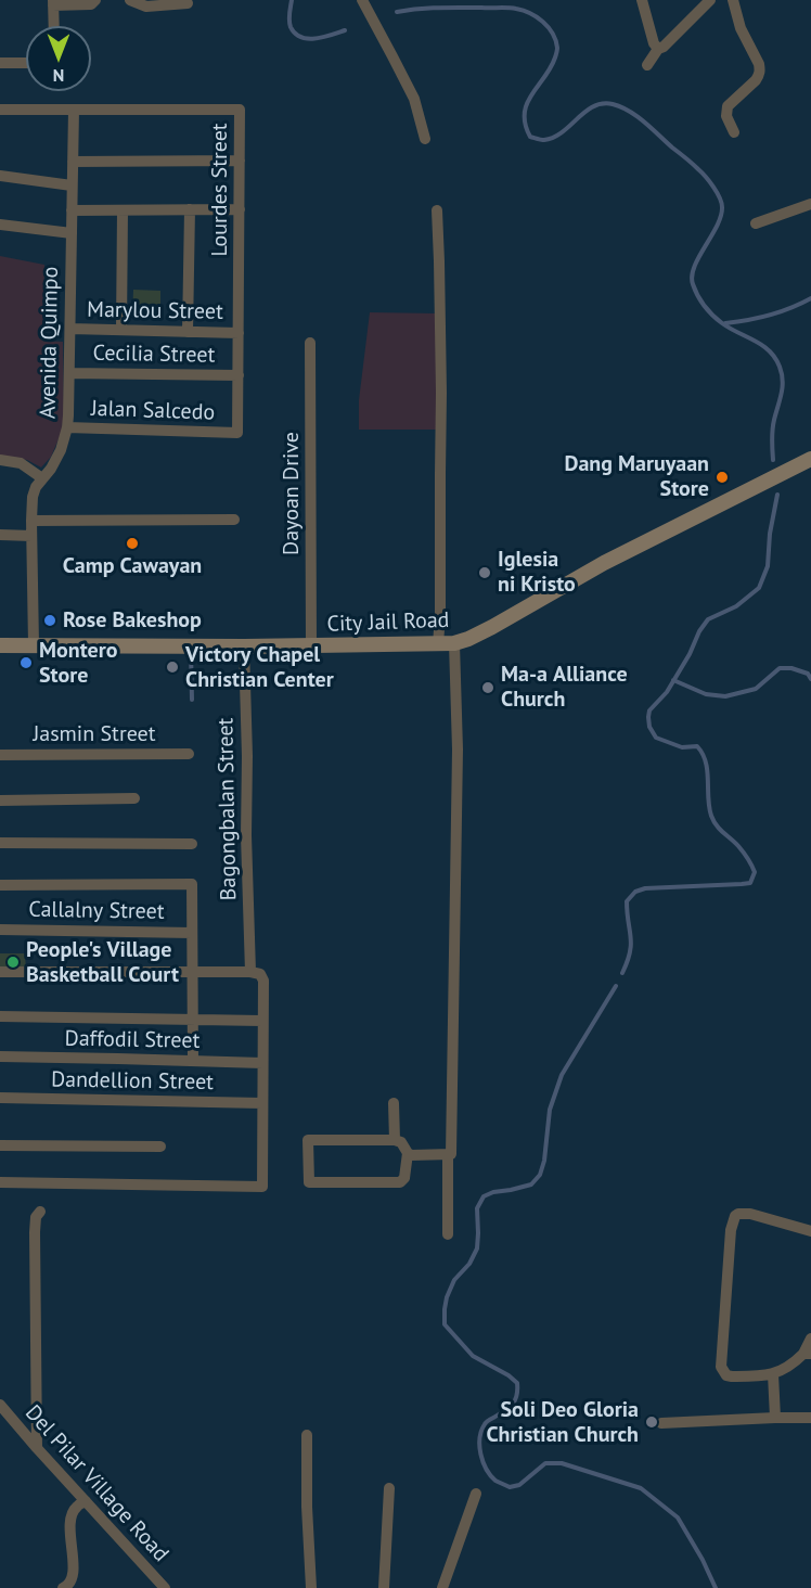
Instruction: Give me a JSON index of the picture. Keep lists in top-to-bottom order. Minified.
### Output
{"streets":{"street":["Lourdes Street","Marylou Street","Avenida Quimpo","Cecilia Street","Jalan Salcedo","Dayoan Drive","City Jail Road","Jasmin Street","Bagongbalan Street","Callalny Street","Daffodil Street","Dandellion Street","Del Pilar Village Road"]},"crossings":[["Lourdes Street","Marylou Street"],["Lourdes Street","Avenida Quimpo"],["Lourdes Street","Cecilia Street"],["Lourdes Street","Jalan Salcedo"],["Marylou Street","Avenida Quimpo"],["Avenida Quimpo","Cecilia Street"],["Avenida Quimpo","Jalan Salcedo"],["Avenida Quimpo","City Jail Road"],["Dayoan Drive","City Jail Road"],["City Jail Road","Bagongbalan Street"]],"places":["Dang Maruyaan Store","Camp Cawayan","Iglesia ni Kristo","Rose Bakeshop","Montero Store","Victory Chapel Christian Center","Ma-a Alliance Church","People's Village Basketball Court","Soli Deo Gloria Christian Church"],"north":"bottom"}
